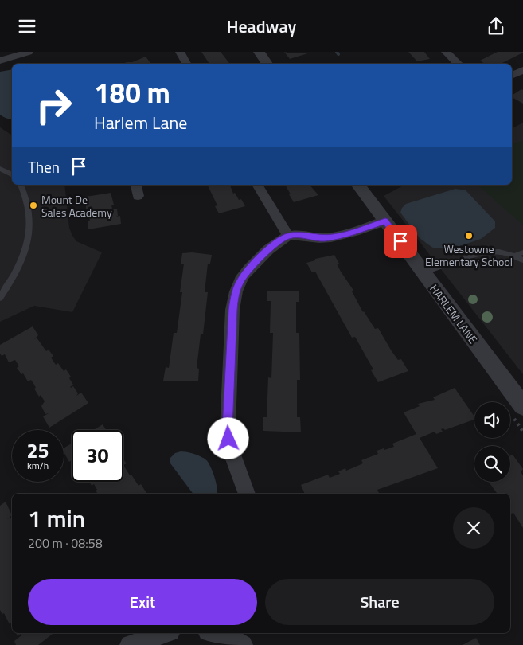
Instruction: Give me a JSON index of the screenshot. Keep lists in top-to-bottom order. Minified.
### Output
{"streets":{"street":["HARLEM LANE"]},"places":["Mount De Sales Academy","Westowne Elementary School"],"page":{"header":"Headway","turn":["180 m","Harlem Lane"],"then":"Then","speed":"25 km/h","limit":"30","heading":["1 min","200 m · 08:58"],"buttons":["Exit","Share"]}}
